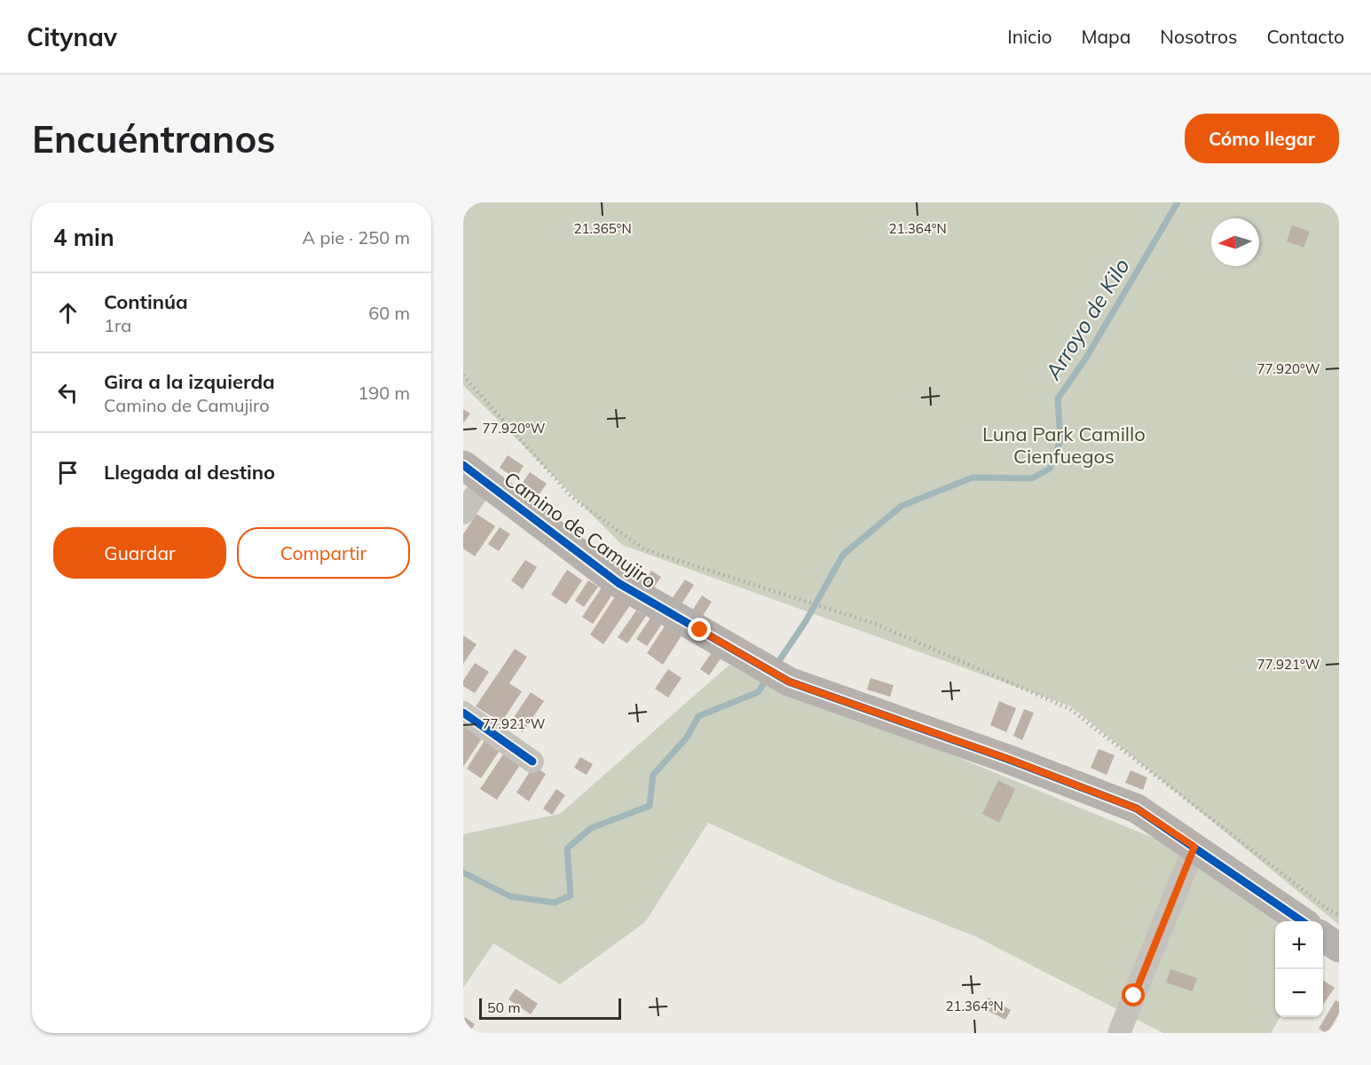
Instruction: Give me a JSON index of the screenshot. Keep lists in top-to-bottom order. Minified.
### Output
{"streets":{"street":["Camino de Camujiro"]},"water":["Arroyo de Kilo"],"parks":["Luna Park Camillo Cienfuegos"],"scale_bar":"50 m","north":"left","page":{"header":"Citynav","nav":["Inicio","Mapa","Nosotros","Contacto"],"buttons":["Cómo llegar",["Guardar","Compartir"]],"title":"Encuéntranos","heading":["4 min","A pie · 250 m"],"list":[["Continúa","1ra","60 m"],["Gira a la izquierda","Camino de Camujiro","190 m"],"Llegada al destino"],"map_buttons":["+","−"],"scale":"50 m"},"coordinates":["21.365°N","21.364°N","77.920°W","77.921°W"]}
